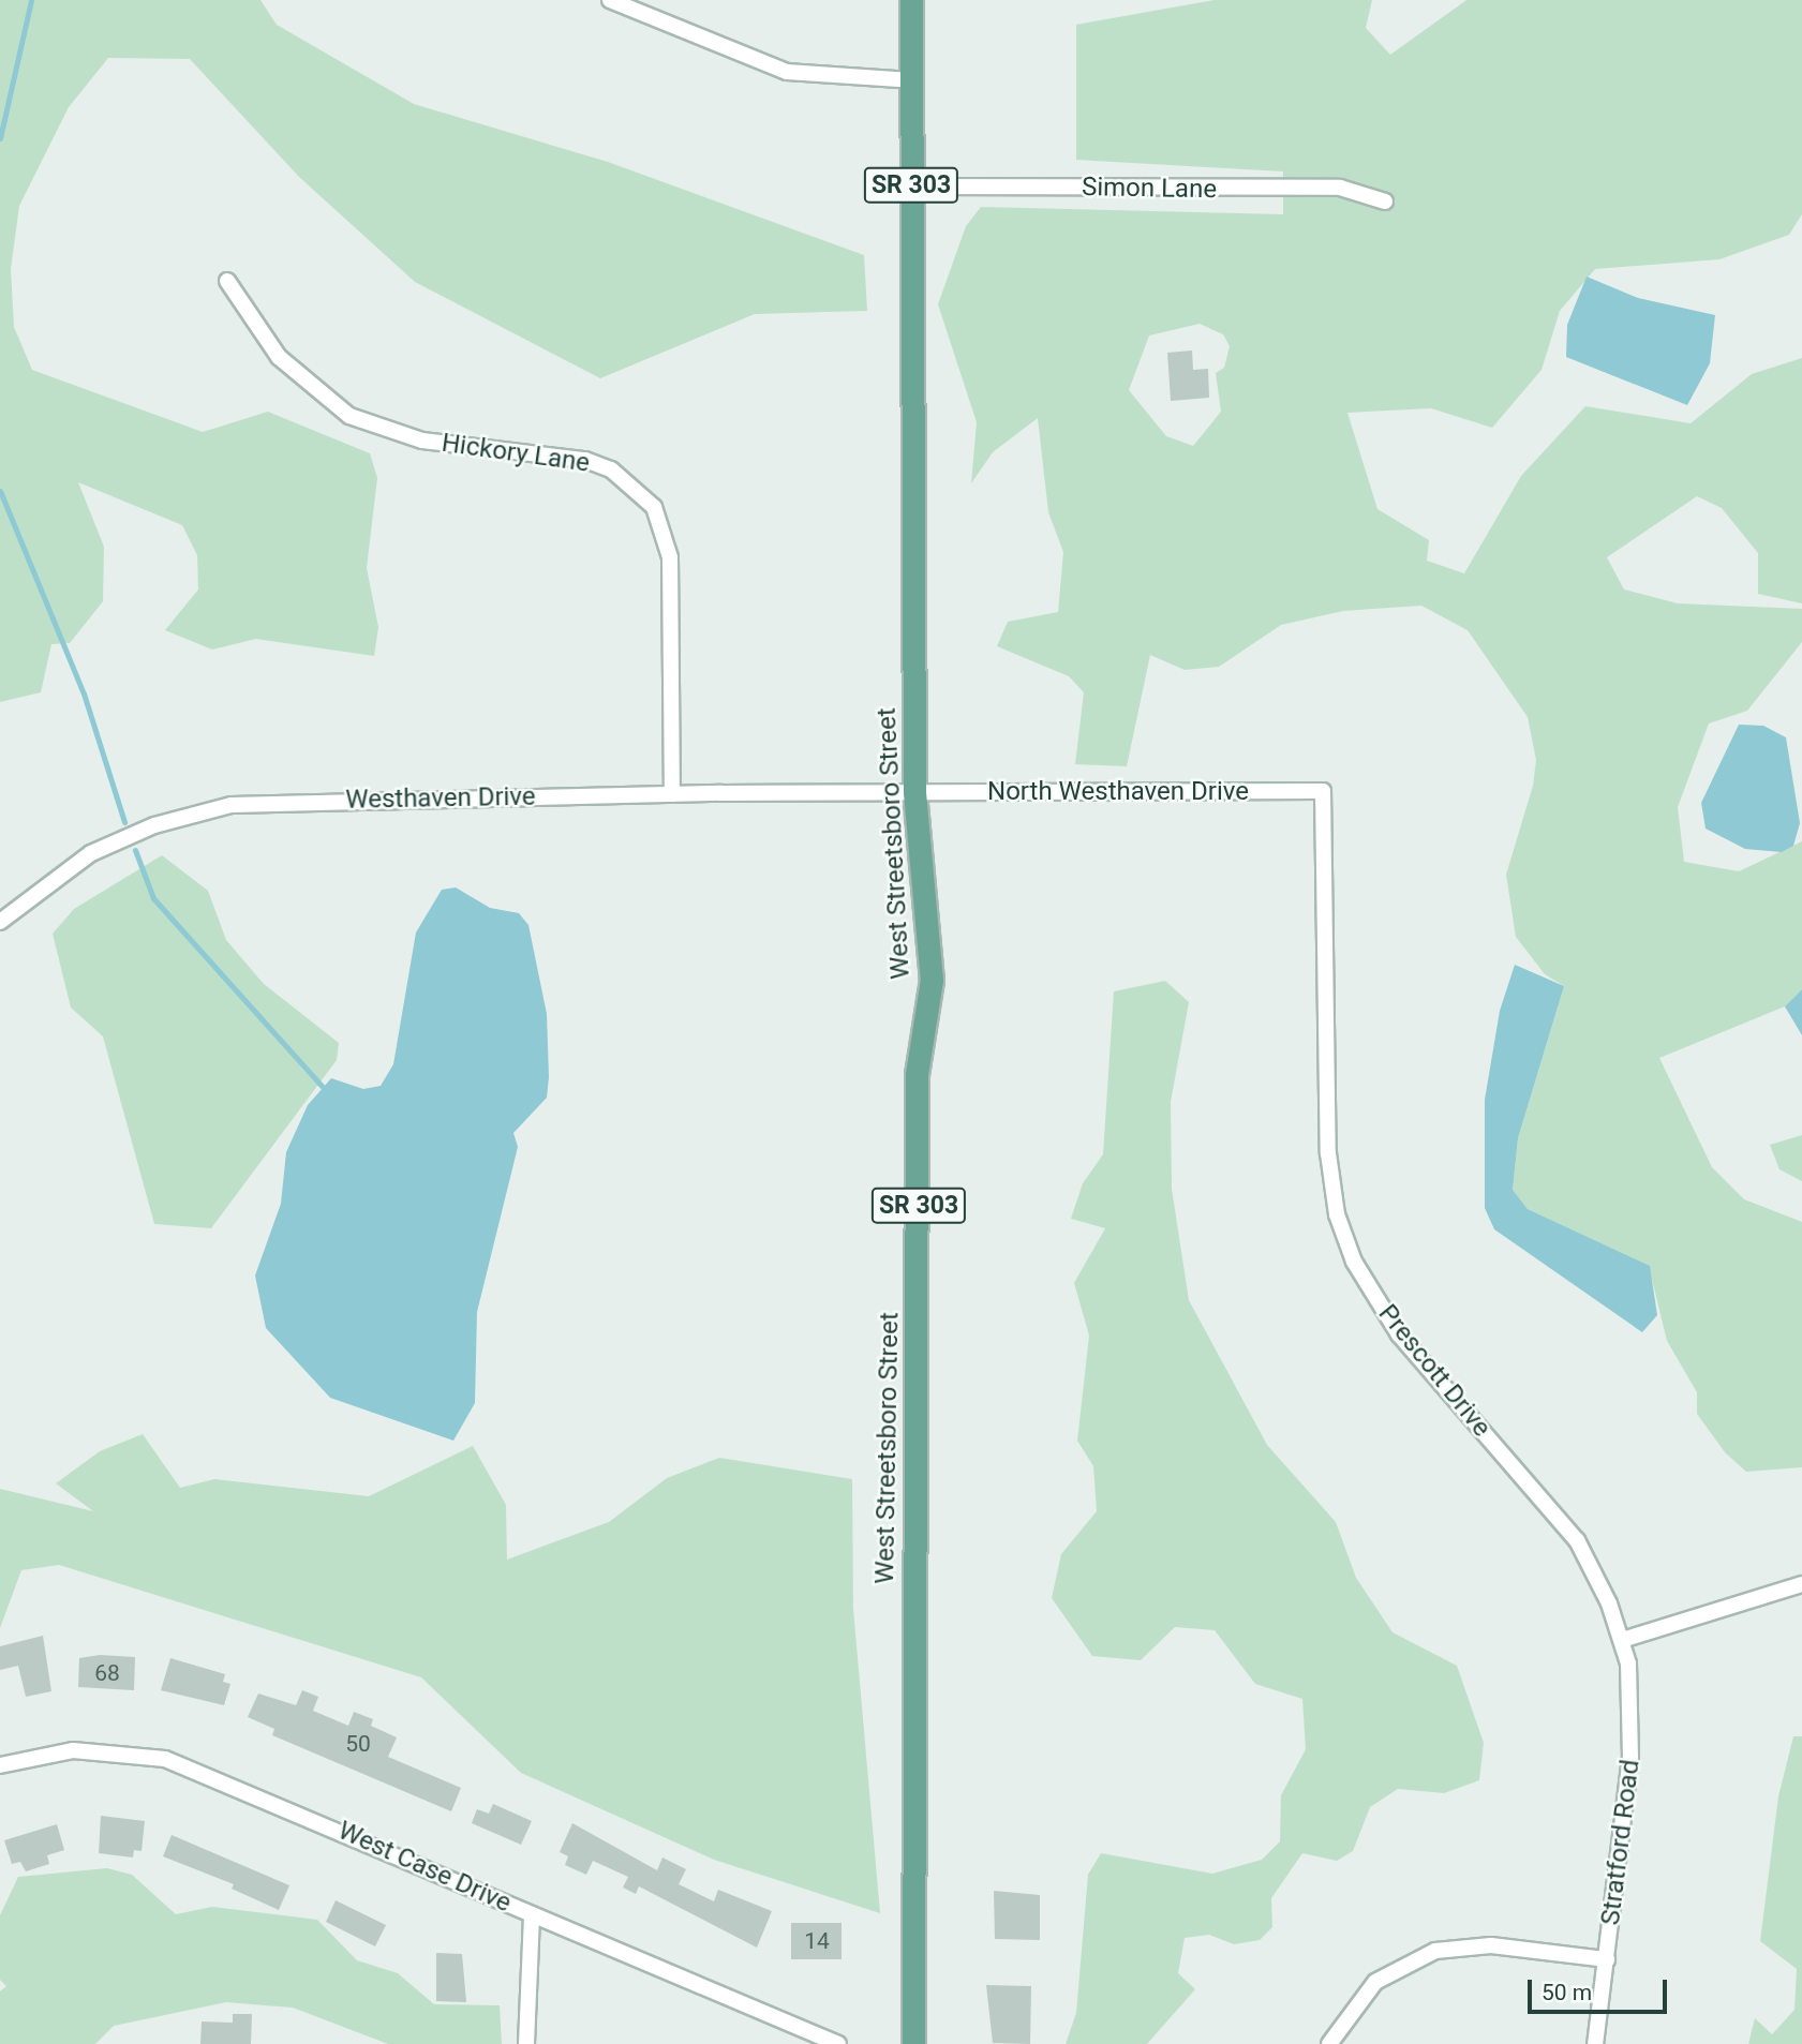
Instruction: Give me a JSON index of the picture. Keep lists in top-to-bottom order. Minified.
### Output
{"streets":{"main road":["SR 303","West Streetsboro Street"],"street":["Simon Lane","Hickory Lane","North Westhaven Drive","Westhaven Drive","Prescott Drive","Stratford Road","West Case Drive"]},"crossings":[["Simon Lane","West Streetsboro Street"],["Hickory Lane","Westhaven Drive"],["North Westhaven Drive","Westhaven Drive"],["North Westhaven Drive","West Streetsboro Street"],["North Westhaven Drive","Prescott Drive"],["Westhaven Drive","West Streetsboro Street"],["Prescott Drive","Stratford Road"]],"house_numbers":["68","50","14"],"scale_bar":"50 m"}
